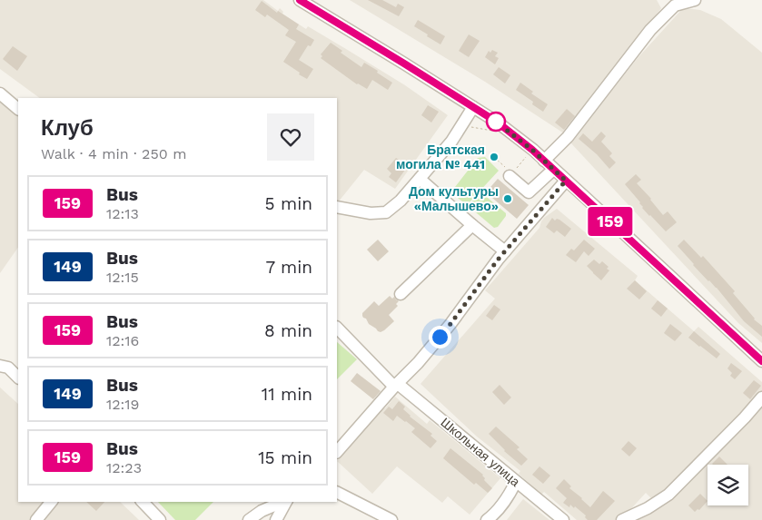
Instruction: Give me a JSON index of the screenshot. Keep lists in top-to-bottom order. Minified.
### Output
{"streets":{"street":["Школьная улица"]},"places":["Братская могила № 441","Дом культуры «Малышево»"],"lines":["bus line 159"],"page":{"on_map":"159","heading":["Клуб","Walk · 4 min · 250 m"],"list":[{"mark":"159","name":"Bus","note":"12:13","value":"5 min"},{"mark":"149","name":"Bus","note":"12:15","value":"7 min"},{"mark":"159","name":"Bus","note":"12:16","value":"8 min"},{"mark":"149","name":"Bus","note":"12:19","value":"11 min"},{"mark":"159","name":"Bus","note":"12:23","value":"15 min"}]}}
